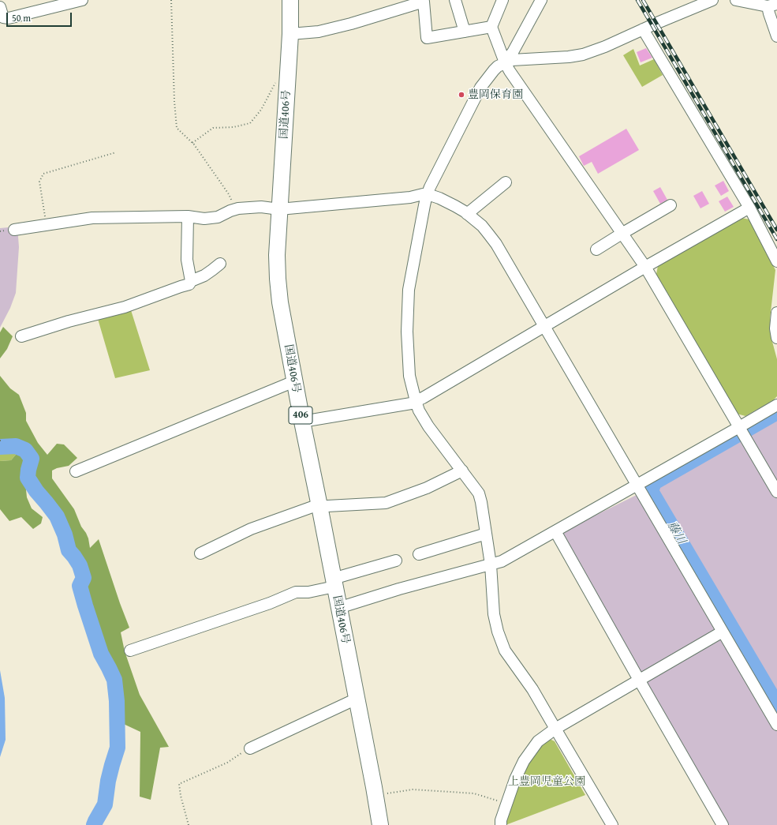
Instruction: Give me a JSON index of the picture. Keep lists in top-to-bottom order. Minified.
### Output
{"streets":{"highway":["国道406号","406"]},"water":["藤川"],"parks":["上豊岡児童公園"],"places":["豊岡保育園"],"scale_bar":"50 m"}
